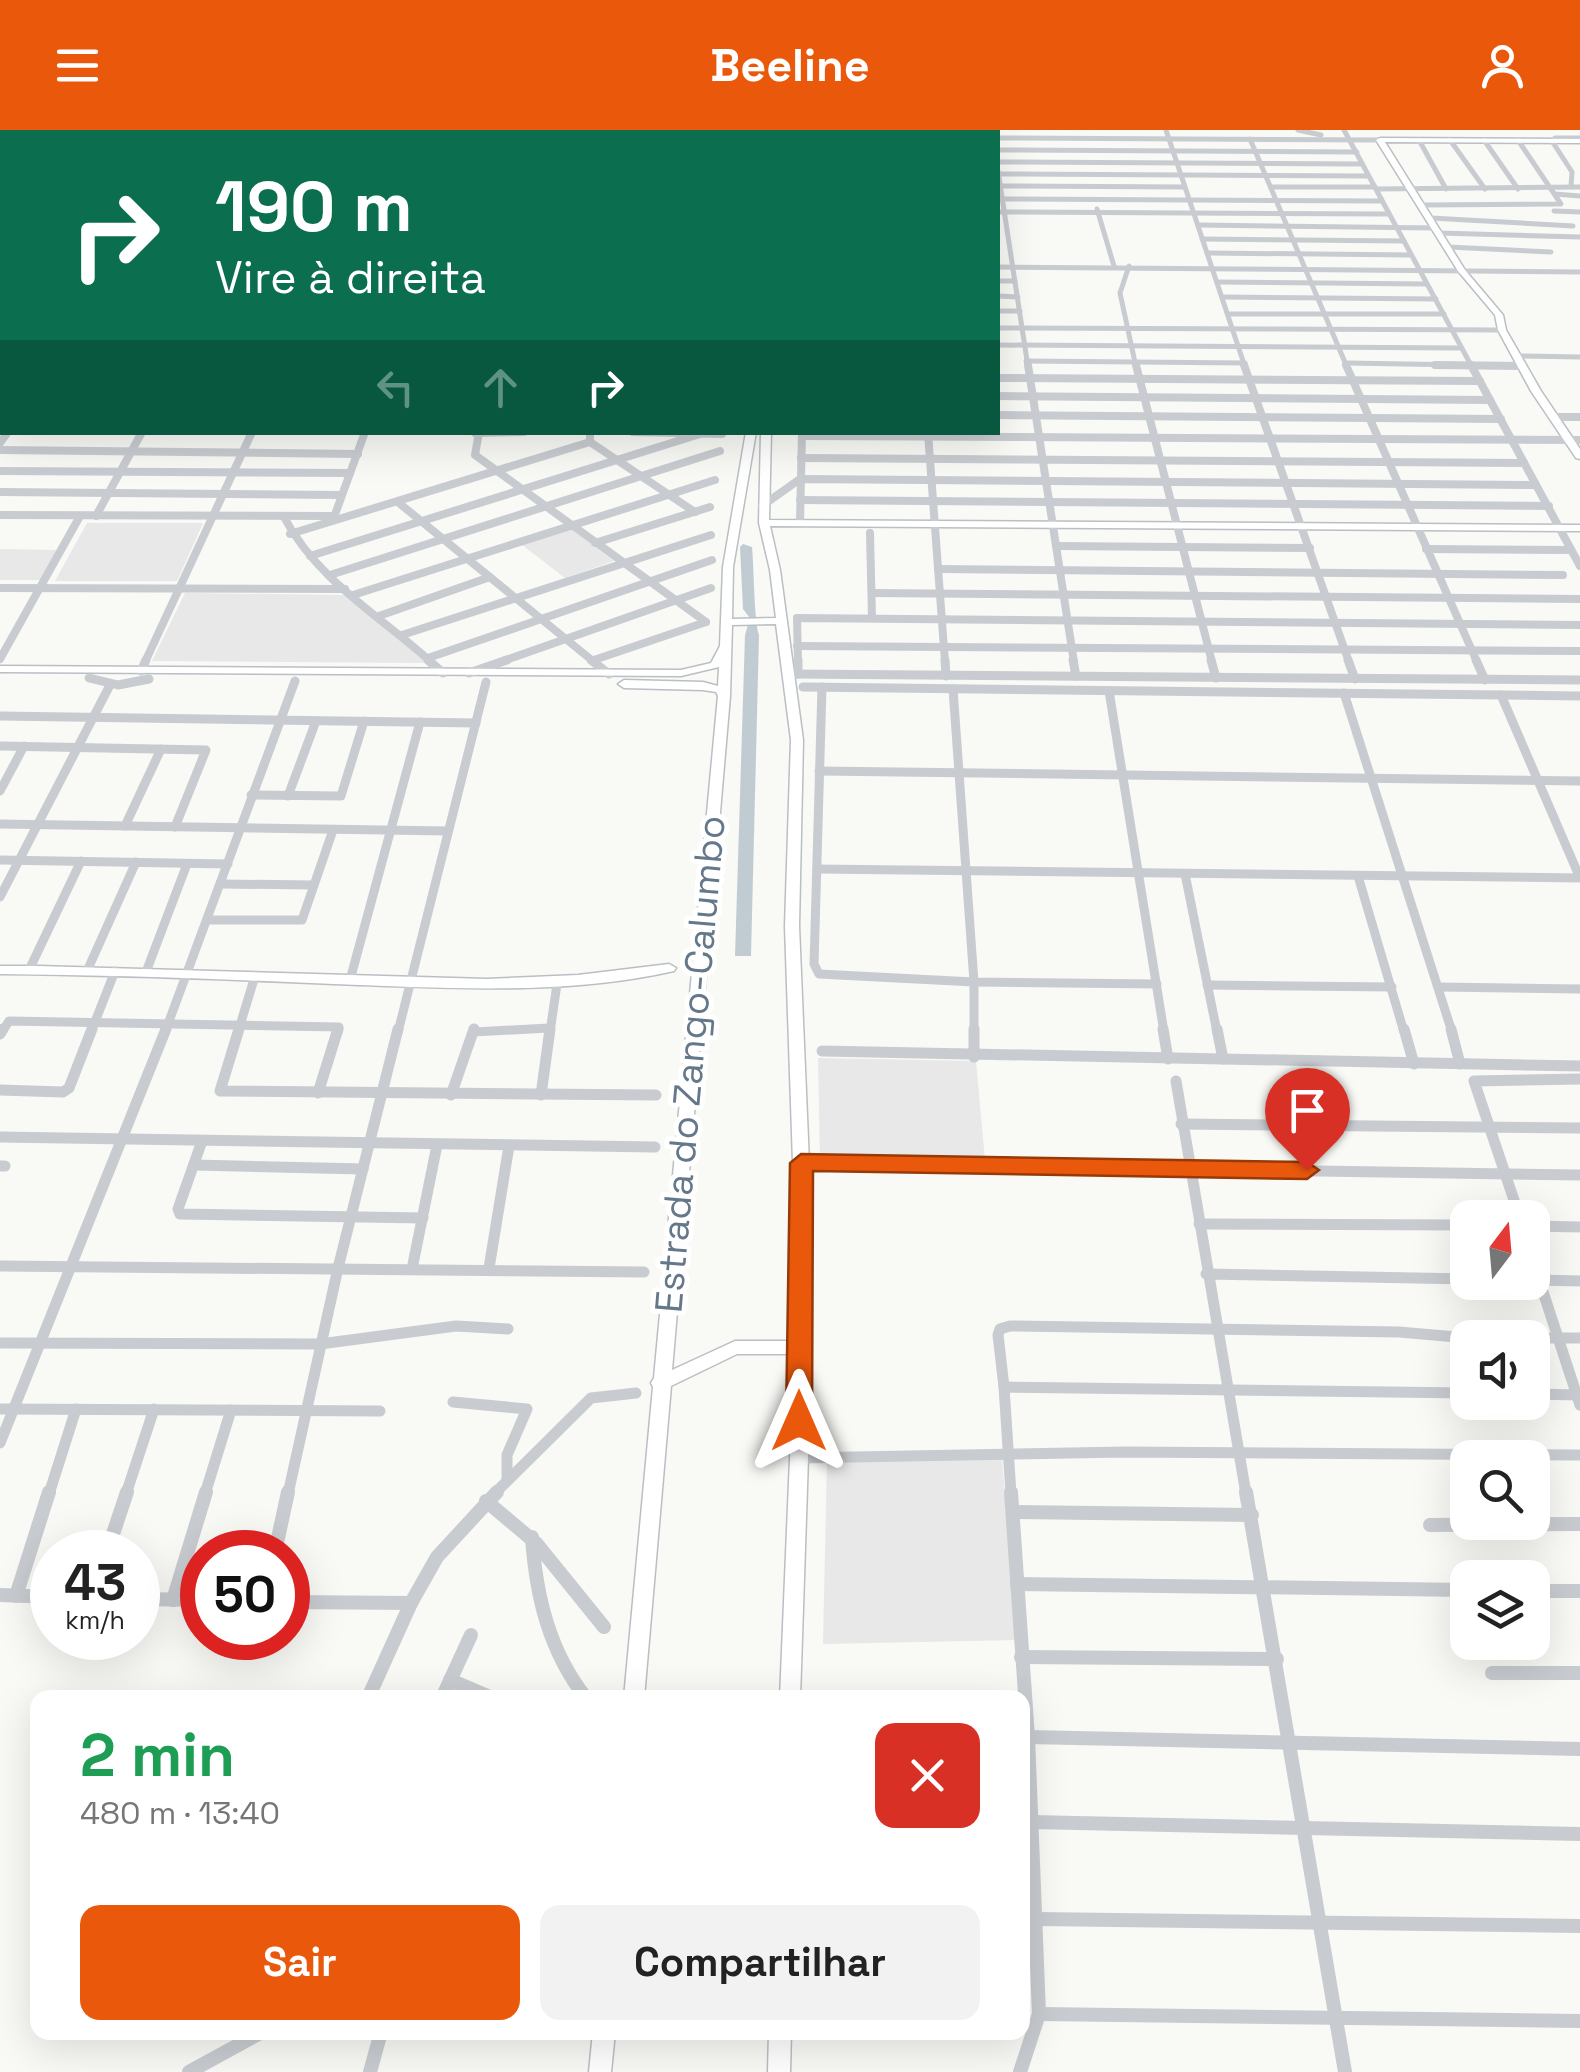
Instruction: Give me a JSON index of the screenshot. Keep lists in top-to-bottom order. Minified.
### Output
{"streets":{"street":["Estrada do Zango-Calumbo"]},"north":"top","page":{"header":"Beeline","turn":["190 m","Vire à direita"],"speed":"43 km/h","limit":"50","heading":["2 min","480 m · 13:40"],"buttons":["Sair","Compartilhar"]}}
